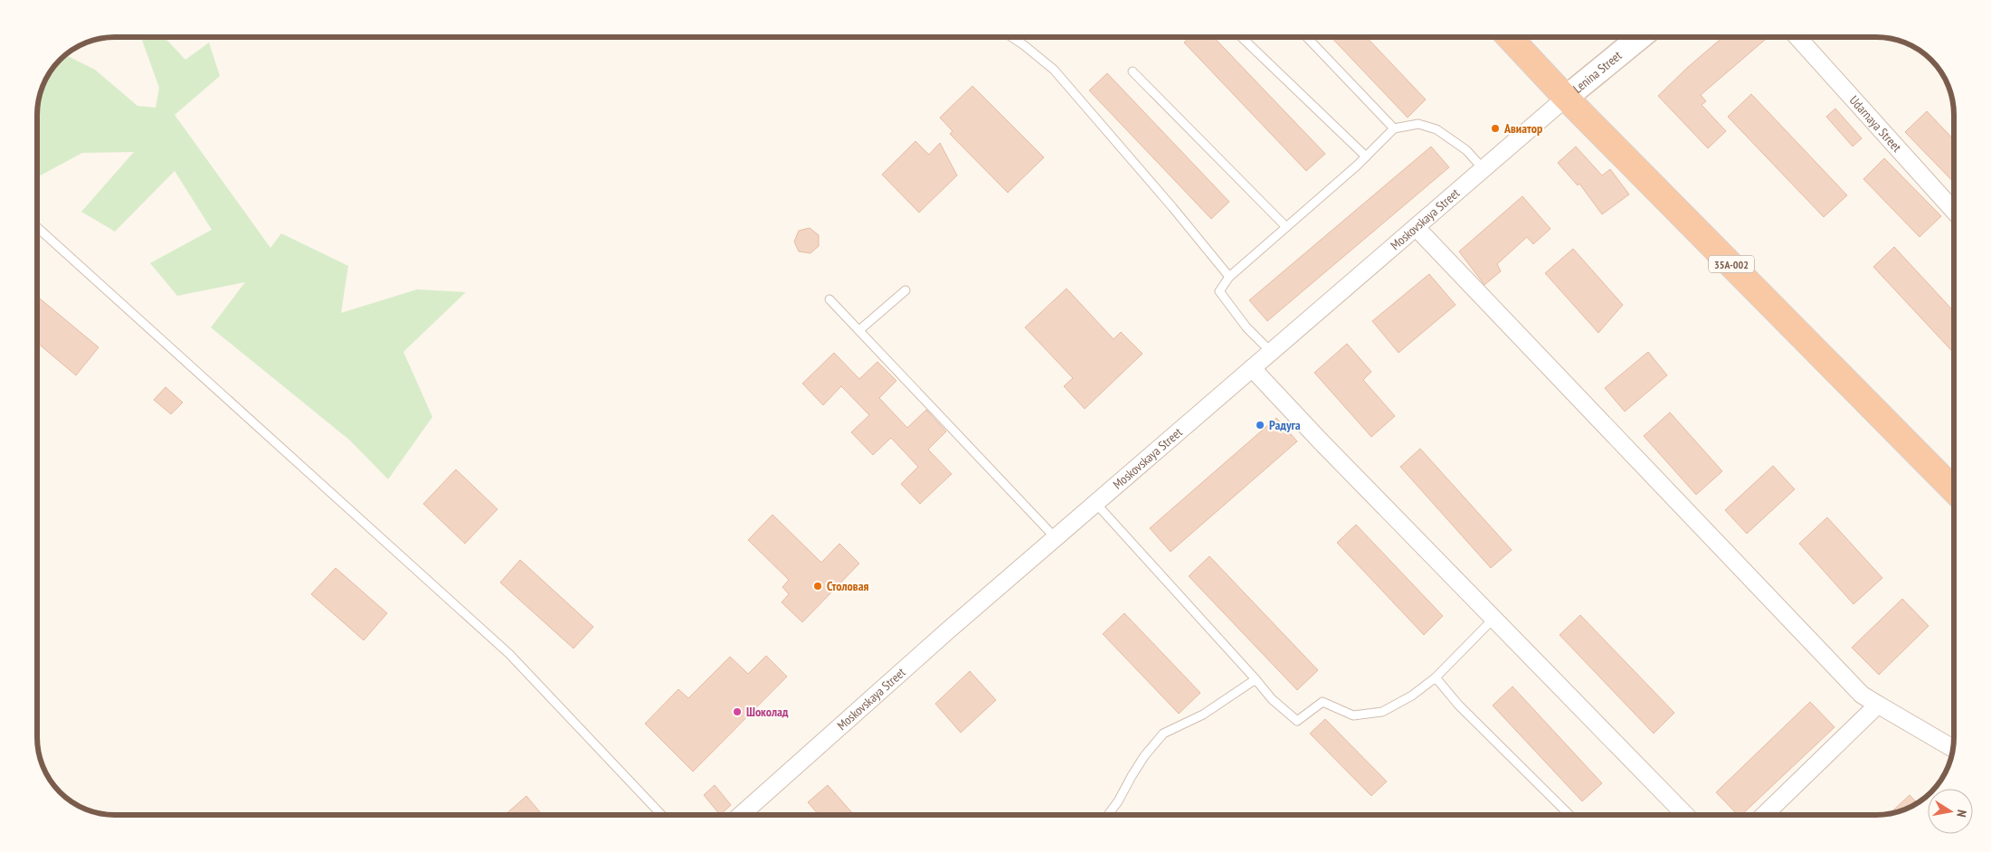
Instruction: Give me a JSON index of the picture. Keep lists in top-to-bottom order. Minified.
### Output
{"streets":{"highway":["35А-002"],"main road":["Lenina Street"],"street":["Udarnaya Street","Moskovskaya Street"]},"crossings":[["Lenina Street","Moskovskaya Street"],["Lenina Street","35А-002"],["Moskovskaya Street","35А-002"]],"places":["Авиатор","Радуга","Столовая","Шоколад"],"north":"right"}
